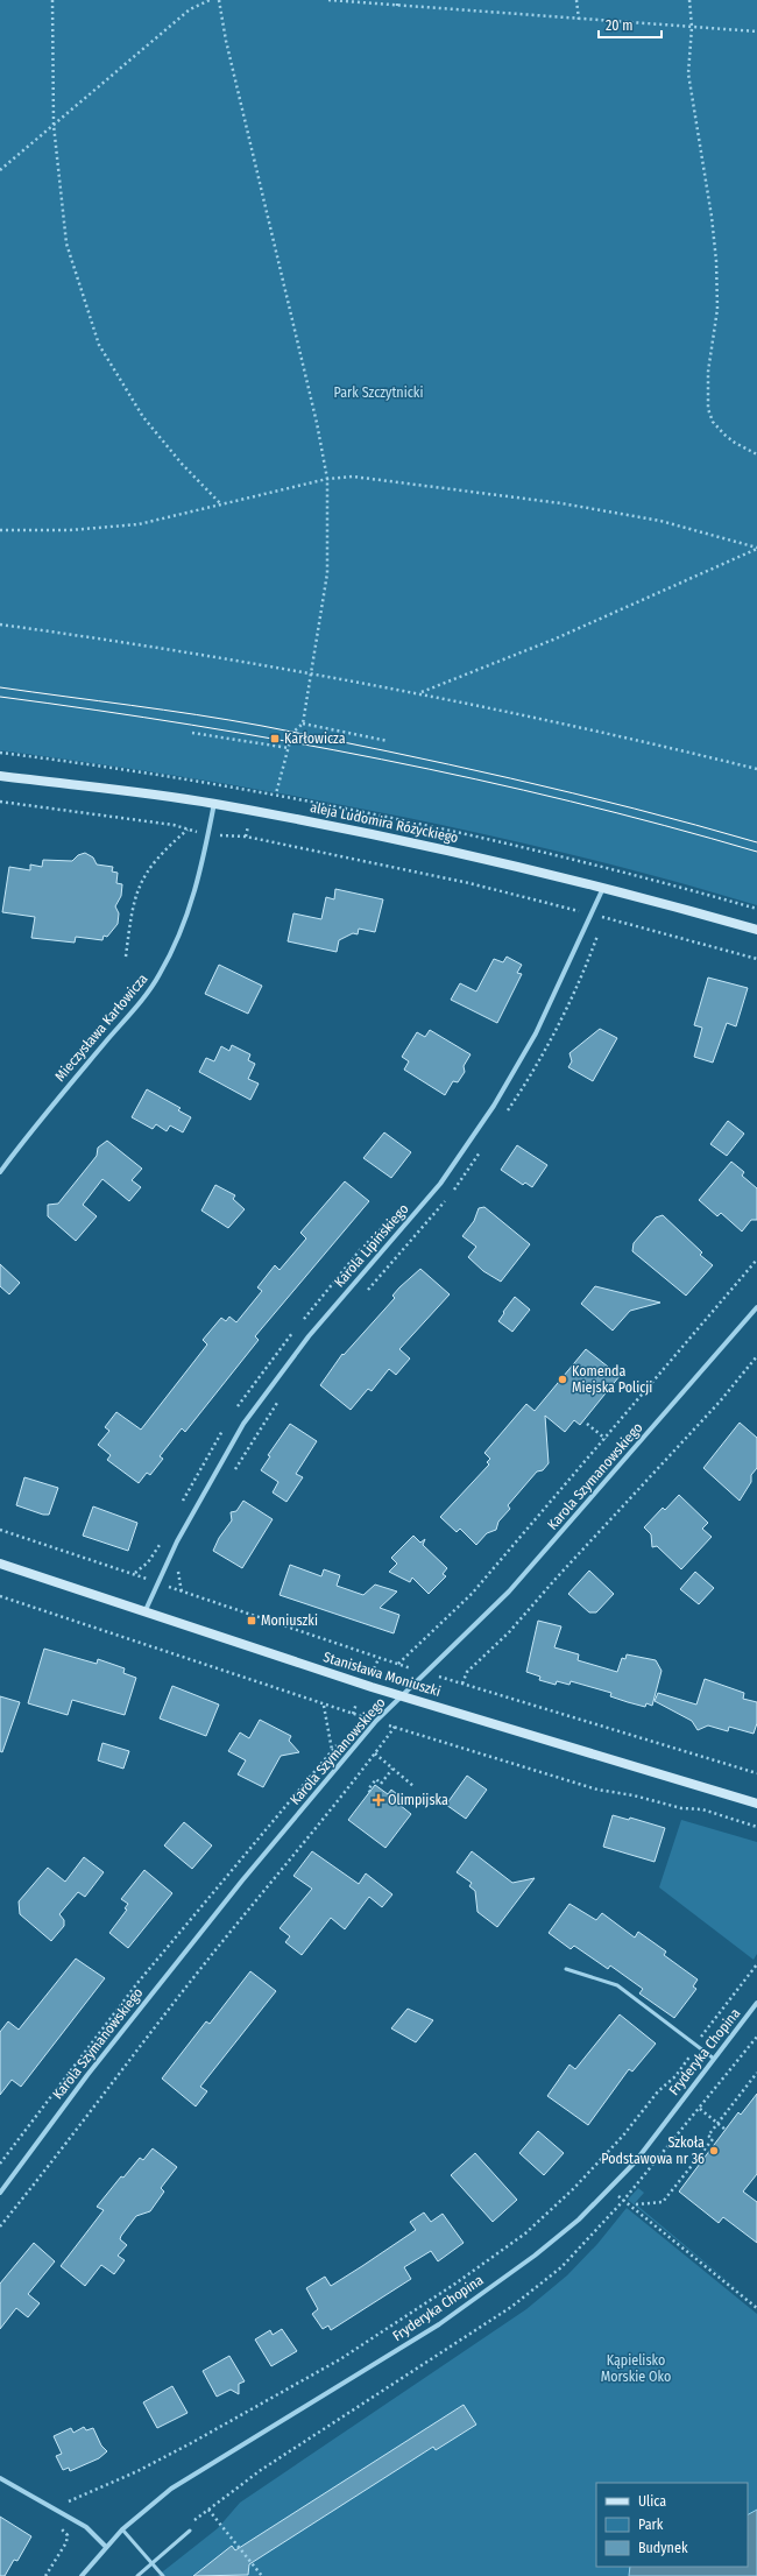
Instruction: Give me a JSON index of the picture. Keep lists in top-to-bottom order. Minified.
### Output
{"streets":{"street":["aleja Ludomira Różyckiego","Mieczysława Karłowicza","Karola Lipińskiego","Karola Szymanowskiego","Stanisława Moniuszki","Fryderyka Chopina"]},"crossings":[["aleja Ludomira Różyckiego","Mieczysława Karłowicza"],["aleja Ludomira Różyckiego","Karola Lipińskiego"],["Karola Lipińskiego","Stanisława Moniuszki"],["Karola Szymanowskiego","Stanisława Moniuszki"]],"parks":["Park Szczytnicki","Kąpielisko Morskie Oko"],"places":{"transit":["Karłowicza","Moniuszki"],"other":["Komenda Miejska Policji","Szkoła Podstawowa nr 36"],"health":["Olimpijska"]},"legend":["Ulica","Park","Budynek"],"scale_bar":"20 m"}
